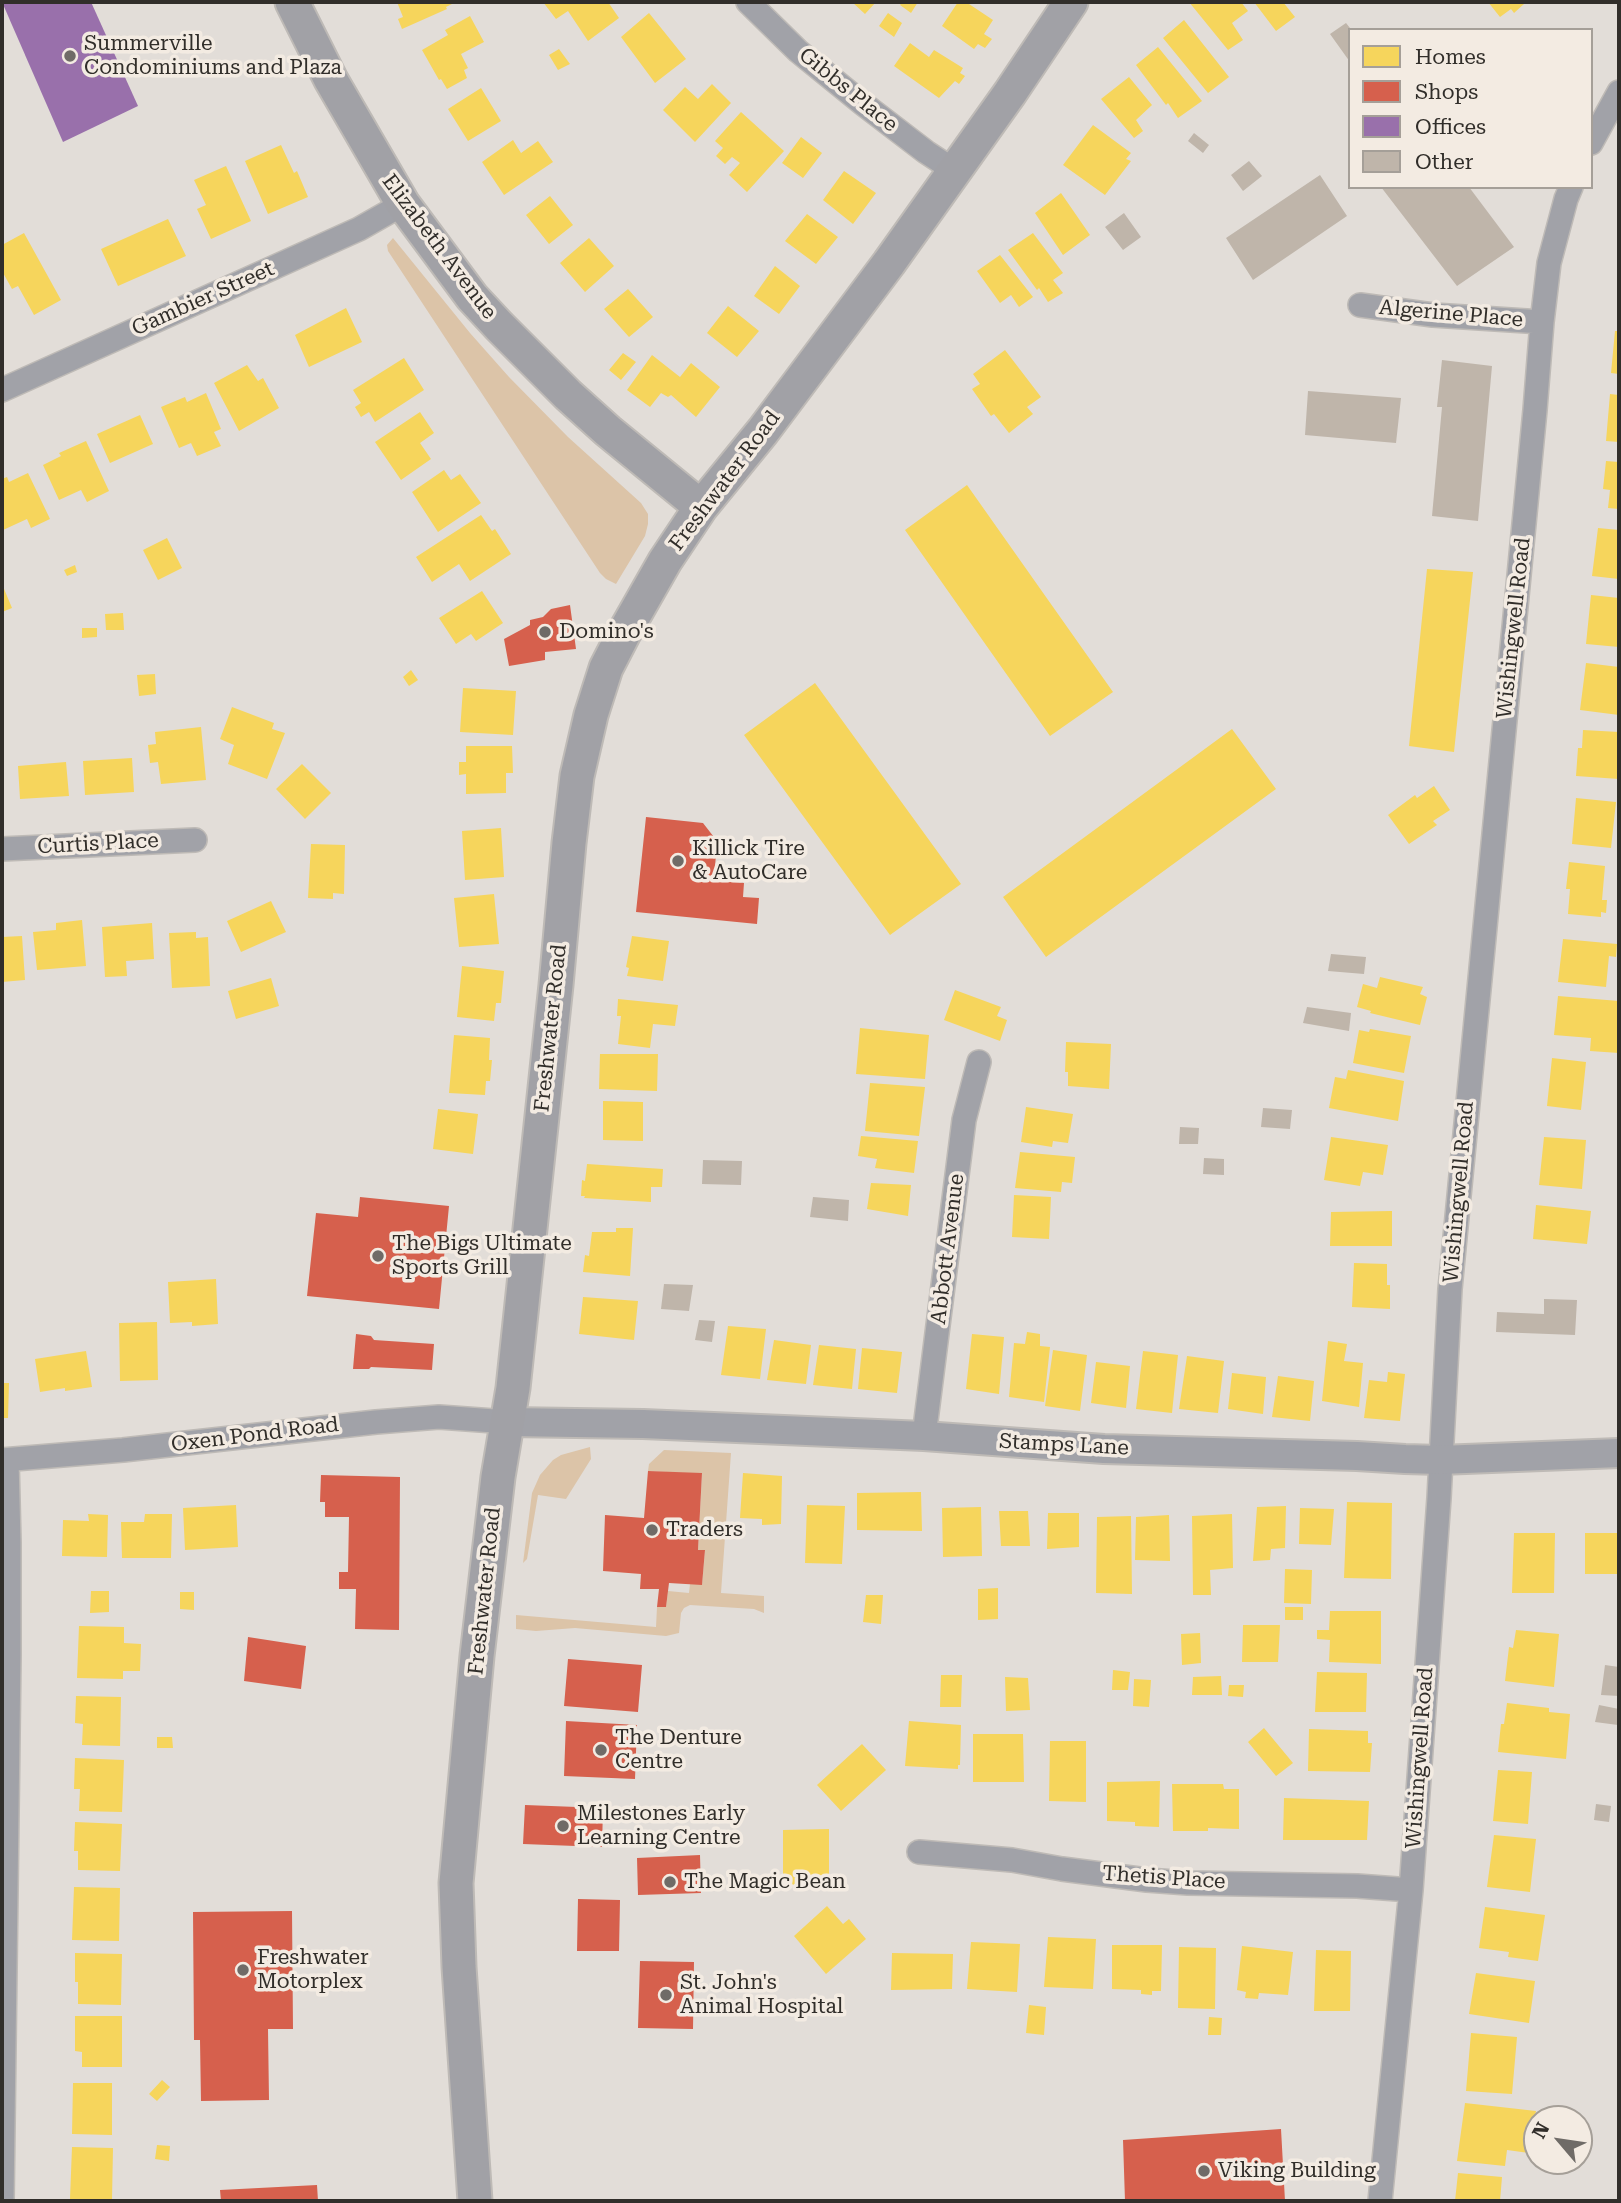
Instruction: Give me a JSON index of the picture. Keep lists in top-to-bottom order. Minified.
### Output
{"streets":{"main road":["Elizabeth Avenue","Freshwater Road"],"street":["Gibbs Place","Gambier Street","Algerine Place","Wishingwell Road","Curtis Place","Abbott Avenue","Oxen Pond Road","Stamps Lane","Thetis Place"]},"crossings":[["Gibbs Place","Freshwater Road"],["Elizabeth Avenue","Gambier Street"],["Elizabeth Avenue","Freshwater Road"],["Algerine Place","Wishingwell Road"],["Freshwater Road","Oxen Pond Road"],["Freshwater Road","Stamps Lane"],["Wishingwell Road","Stamps Lane"],["Wishingwell Road","Thetis Place"],["Abbott Avenue","Stamps Lane"],["Oxen Pond Road","Stamps Lane"]],"places":["Summerville Condominiums and Plaza","Domino's","Killick Tire & AutoCare","The Bigs Ultimate Sports Grill","Traders","The Denture Centre","Milestones Early Learning Centre","The Magic Bean","Freshwater Motorplex","St. John's Animal Hospital","Viking Building"],"legend":["Homes","Shops","Offices","Other"],"north":"top left"}
